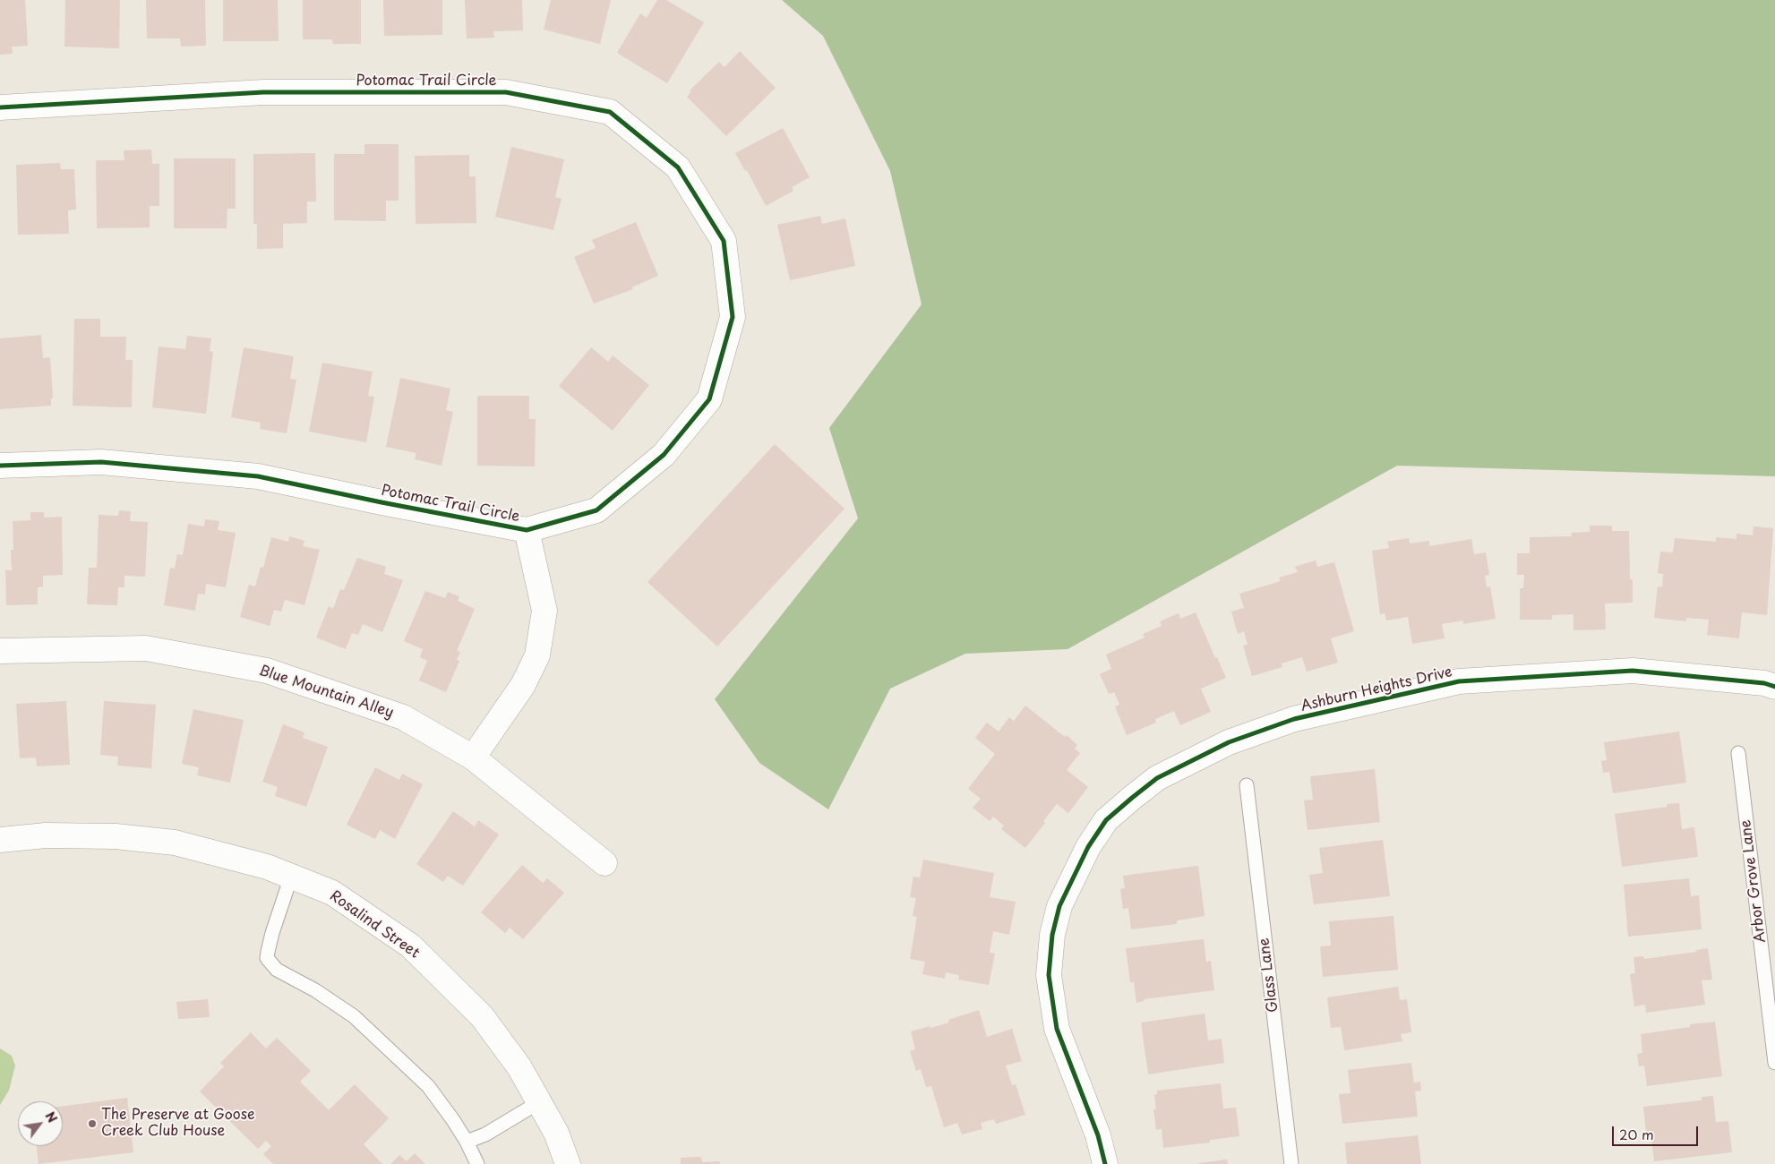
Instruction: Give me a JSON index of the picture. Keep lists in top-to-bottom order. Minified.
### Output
{"streets":{"street":["Potomac Trail Circle","Ashburn Heights Drive","Blue Mountain Alley","Rosalind Street"],"lane":["Arbor Grove Lane","Glass Lane"]},"places":["The Preserve at Goose Creek Club House"],"scale_bar":"20 m","north":"top right"}
